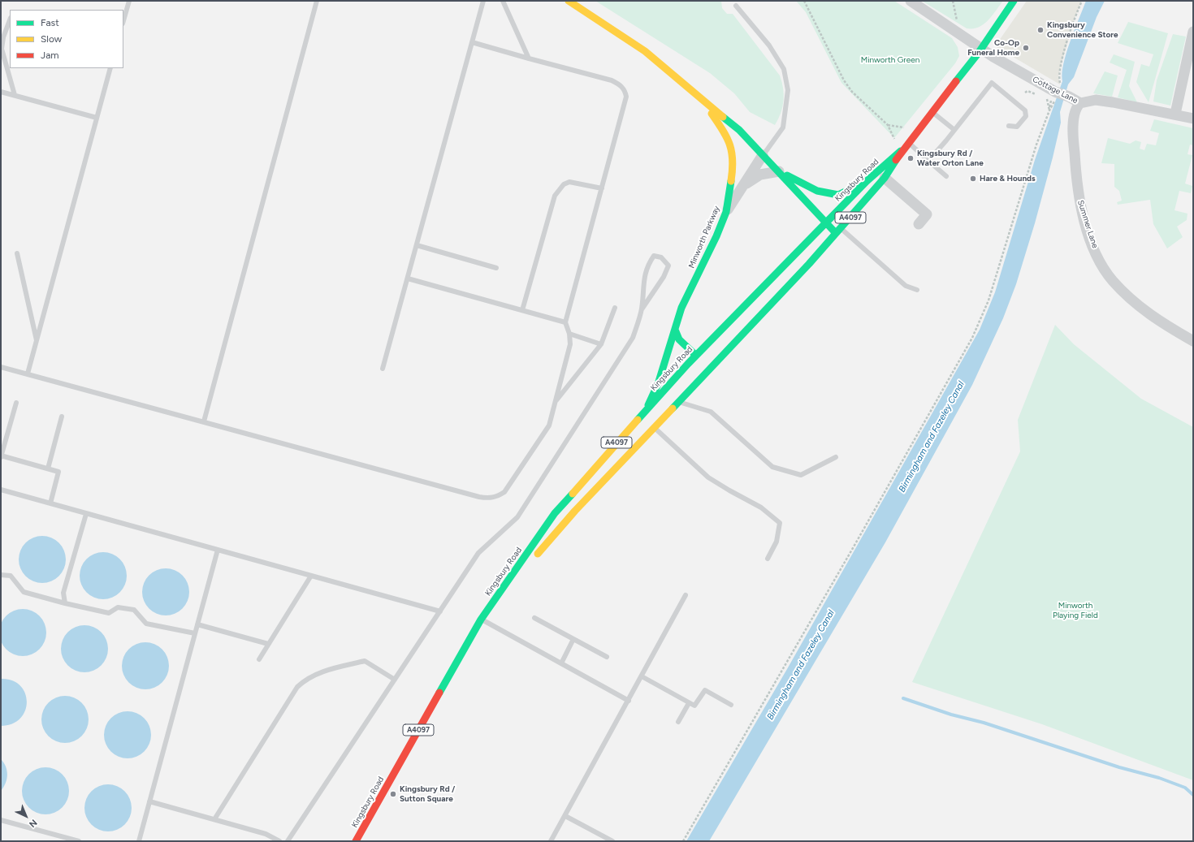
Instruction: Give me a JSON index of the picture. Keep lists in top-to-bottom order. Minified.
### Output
{"streets":{"main road":["Kingsbury Road","A4097","Minworth Parkway"],"street":["Cottage Lane","Summer Lane"]},"crossings":[["Cottage Lane","Kingsbury Road"],["Cottage Lane","Summer Lane"],["Kingsbury Road","Minworth Parkway"]],"water":["Birmingham and Fazeley Canal"],"parks":["Minworth Green","Minworth Playing Field"],"places":["Kingsbury Convenience Store","Co-Op Funeral Home","Kingsbury Rd / Water Orton Lane","Hare & Hounds","Kingsbury Rd / Sutton Square"],"legend":["Fast","Slow","Jam"],"north":"bottom right"}
